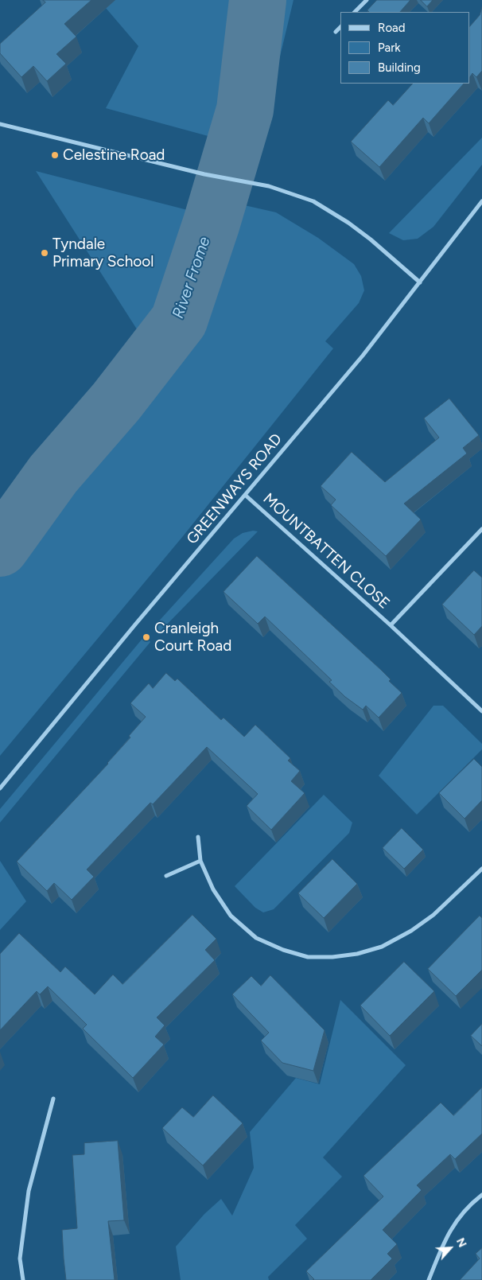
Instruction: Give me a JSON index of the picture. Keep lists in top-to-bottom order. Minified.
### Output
{"streets":{"street":["GREENWAYS ROAD","MOUNTBATTEN CLOSE"]},"crossings":[["GREENWAYS ROAD","MOUNTBATTEN CLOSE"]],"water":["River Frome"],"places":["Celestine Road","Tyndale Primary School","Cranleigh Court Road"],"legend":["Road","Park","Building"],"north":"top right"}
